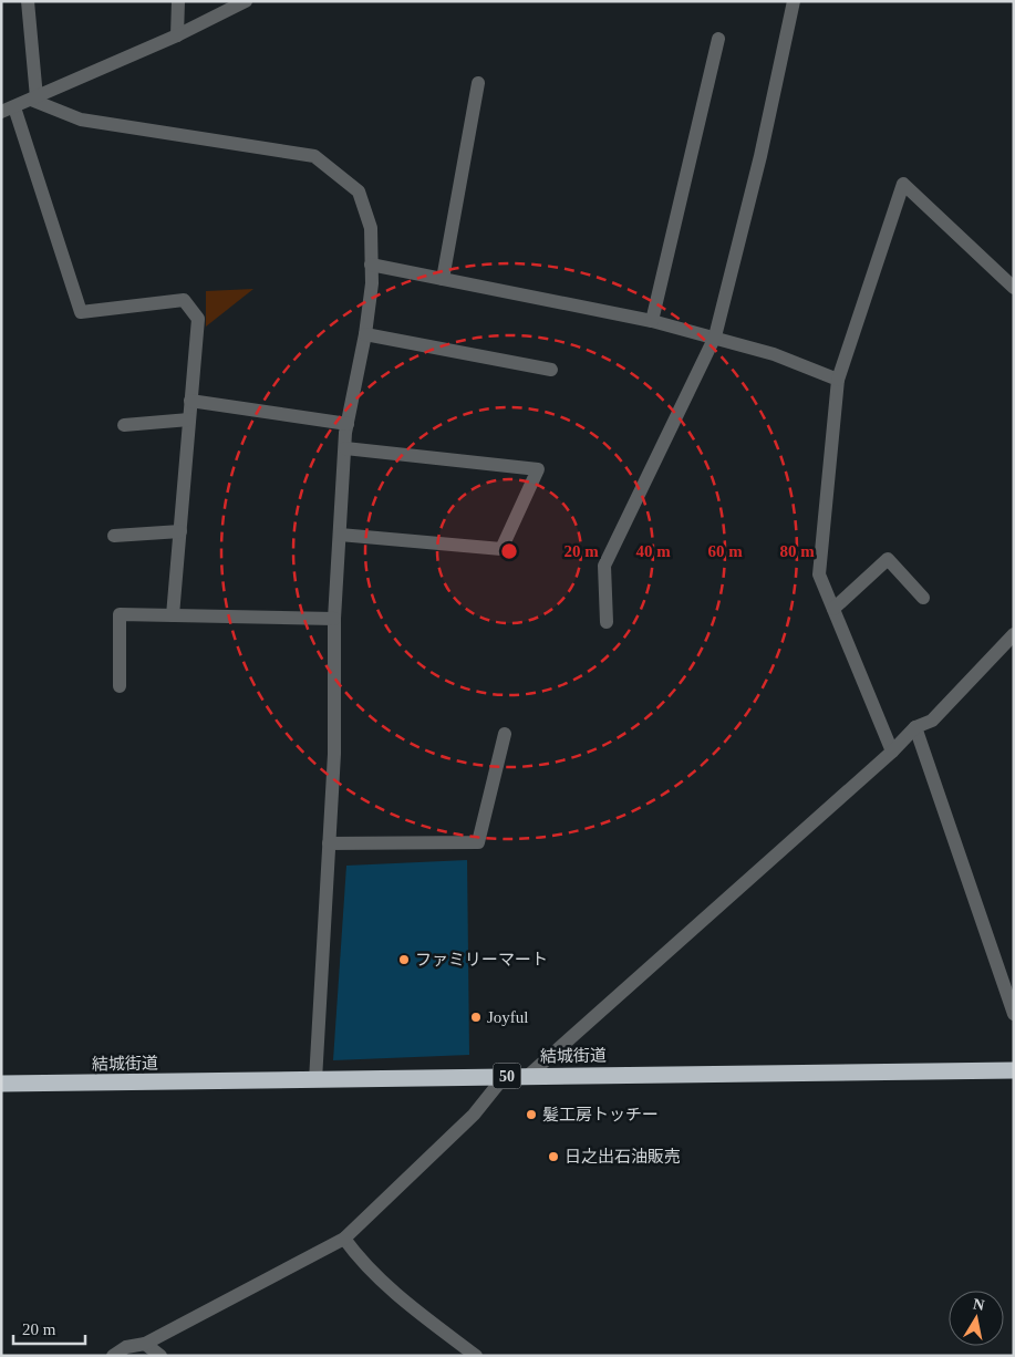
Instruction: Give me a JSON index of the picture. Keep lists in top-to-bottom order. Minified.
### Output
{"streets":{"highway":["結城街道","50"]},"places":["ファミリーマート","Joyful","髪工房トッチー","日之出石油販売"],"scale_bar":"20 m","north":"top","rings":["20 m","40 m","60 m","80 m"]}
